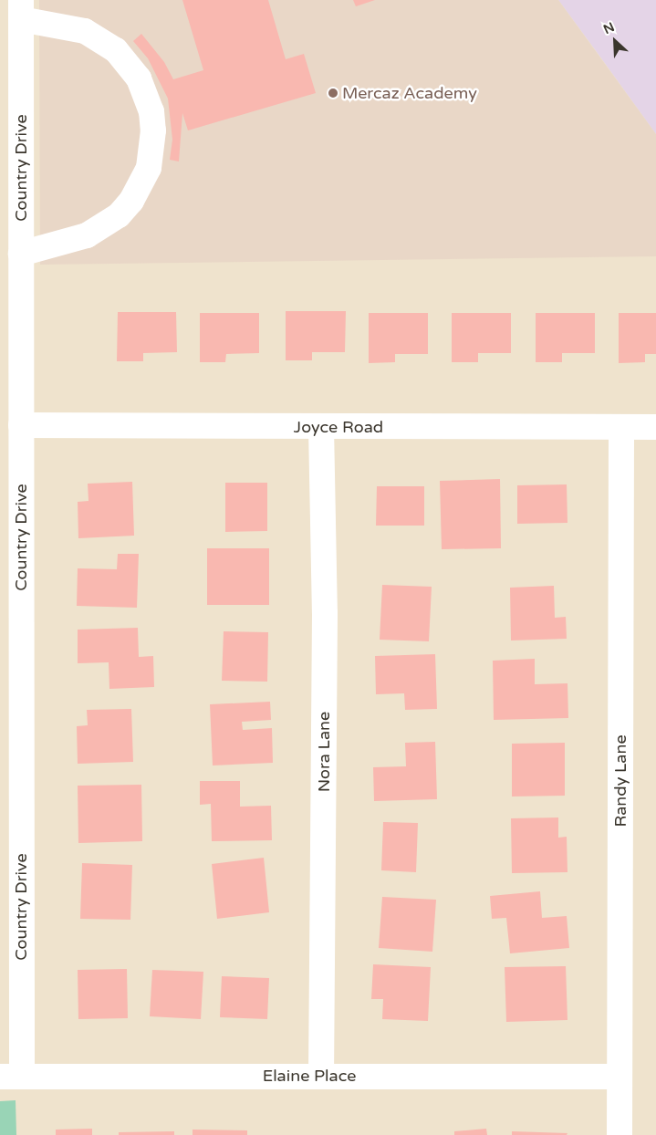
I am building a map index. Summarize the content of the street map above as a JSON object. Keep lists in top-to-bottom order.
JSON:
{
  "streets": {
    "street": [
      "Country Drive",
      "Joyce Road",
      "Nora Lane",
      "Randy Lane",
      "Elaine Place"
    ]
  },
  "crossings": [
    ["Country Drive", "Joyce Road"],
    ["Country Drive", "Elaine Place"],
    ["Joyce Road", "Nora Lane"],
    ["Joyce Road", "Randy Lane"],
    ["Nora Lane", "Elaine Place"],
    ["Randy Lane", "Elaine Place"]
  ],
  "places": ["Mercaz Academy"],
  "north": "top left"
}
